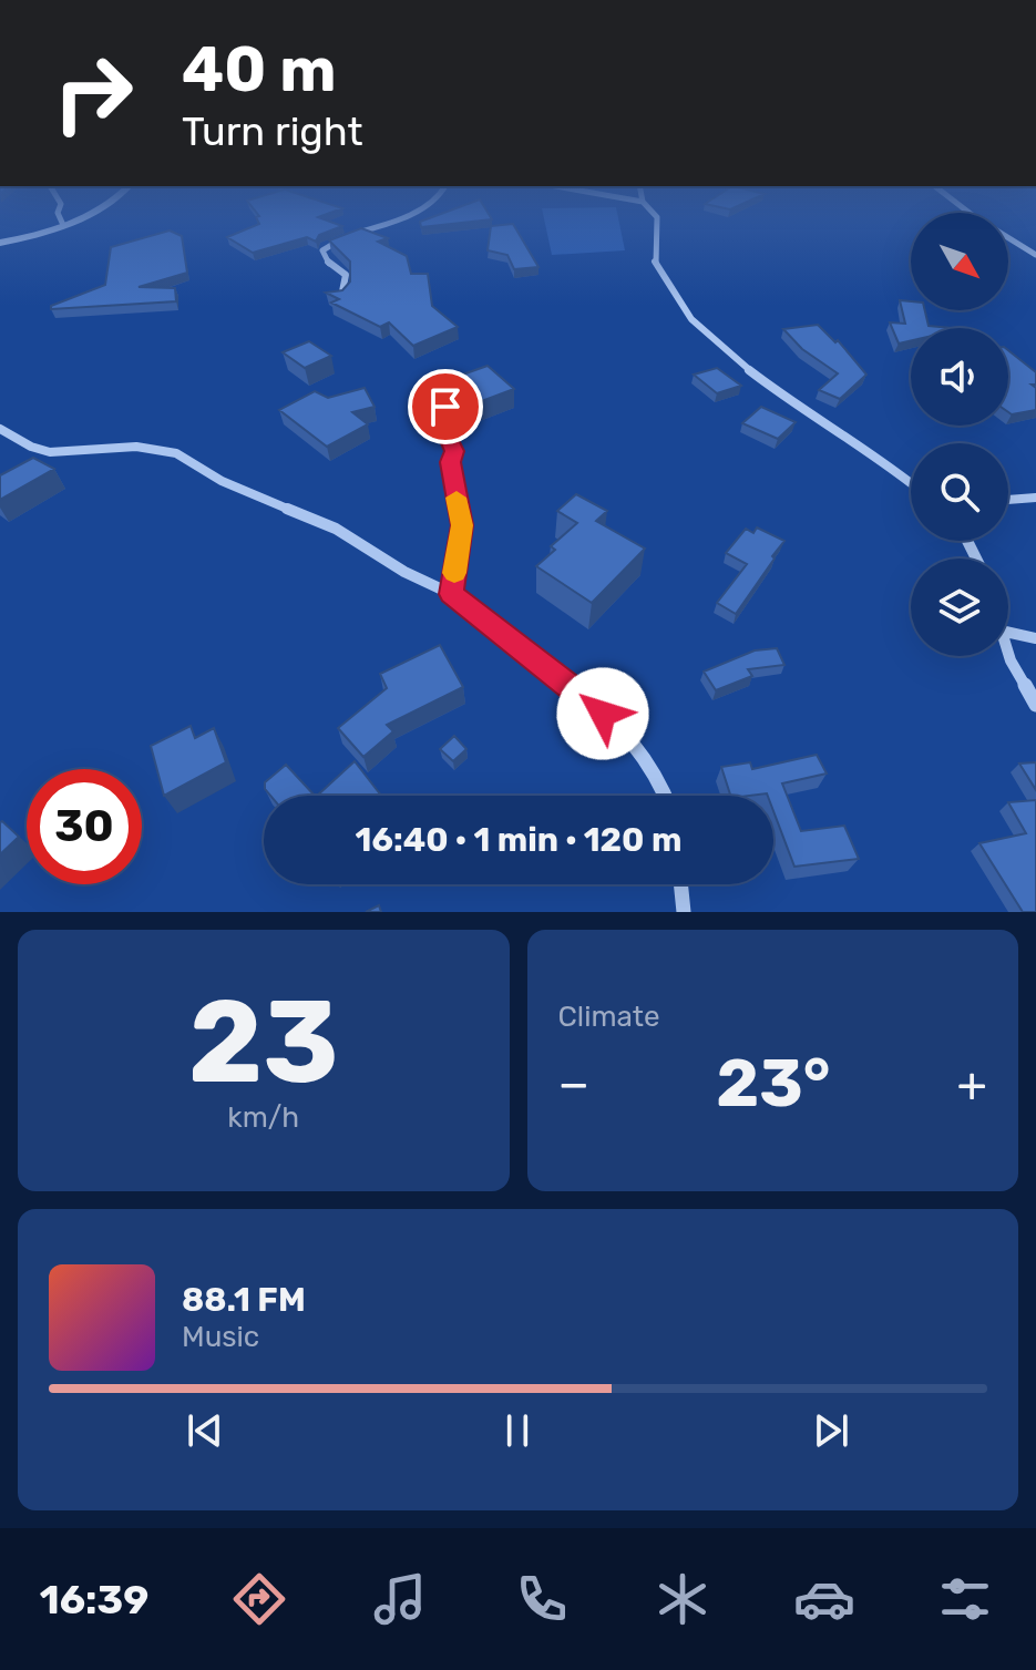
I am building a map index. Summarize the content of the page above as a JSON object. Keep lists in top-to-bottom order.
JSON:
{
  "north": "bottom right",
  "page": {
    "turn": ["40 m", "Turn right"],
    "limit": "30",
    "trip": "16:40 · 1 min · 120 m",
    "tile": [
      ["23", "km/h"],
      "Climate"
    ],
    "heat": ["−", "23°", "+"],
    "song": ["88.1 FM", "Music"],
    "tabs": "16:39"
  }
}
